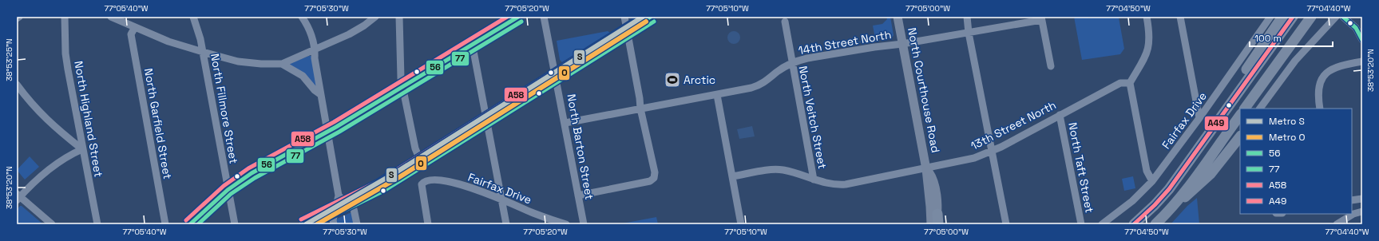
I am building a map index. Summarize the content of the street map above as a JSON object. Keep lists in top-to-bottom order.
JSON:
{
  "streets": {
    "main road": ["North Courthouse Road"],
    "street": [
      "14th Street North",
      "North Fillmore Street",
      "North Veitch Street",
      "North Highland Street",
      "Fairfax Drive",
      "North Garfield Street",
      "13th Street North",
      "North Barton Street",
      "North Taft Street"
    ]
  },
  "crossings": [
    ["14th Street North", "North Courthouse Road"],
    ["14th Street North", "North Veitch Street"],
    ["14th Street North", "North Barton Street"],
    ["North Courthouse Road", "13th Street North"],
    ["North Veitch Street", "13th Street North"],
    ["13th Street North", "North Taft Street"]
  ],
  "places": {
    "sports": ["Arctic"]
  },
  "lines": [
    "metro line S",
    "transit line 56",
    "transit line A58",
    "transit line A49",
    "metro line O",
    "transit line 77"
  ],
  "legend": [
    "Metro S",
    "Metro O",
    "56",
    "77",
    "A58",
    "A49"
  ],
  "scale_bar": "100 m",
  "coordinates": [
    "77°05'40\"W",
    "77°05'30\"W",
    "77°05'20\"W",
    "77°05'10\"W",
    "77°05'00\"W",
    "77°04'50\"W",
    "77°04'40\"W",
    "38°53'25\"N",
    "38°53'20\"N"
  ]
}
